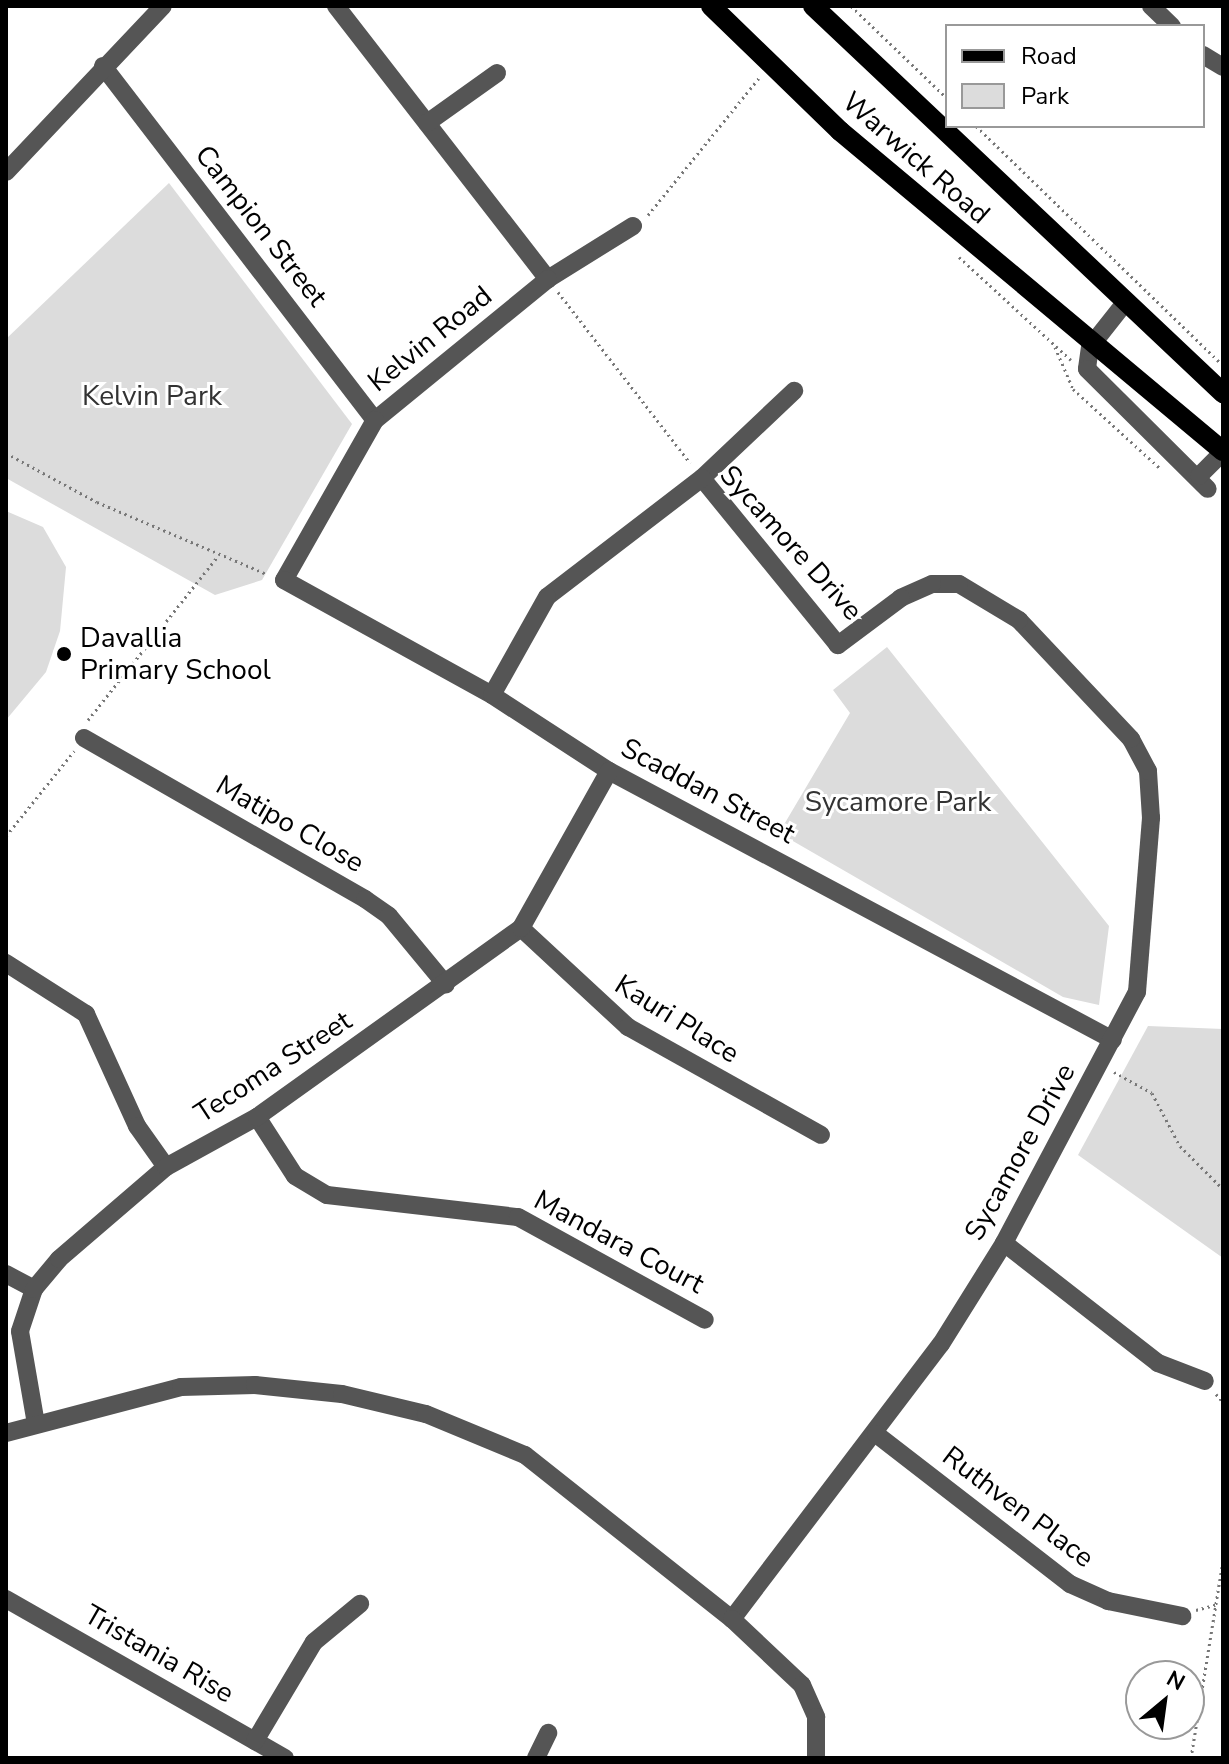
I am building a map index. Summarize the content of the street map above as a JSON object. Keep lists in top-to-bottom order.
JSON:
{
  "streets": {
    "main road": ["Warwick Road"],
    "street": [
      "Campion Street",
      "Kelvin Road",
      "Sycamore Drive",
      "Scaddan Street",
      "Matipo Close",
      "Kauri Place",
      "Tecoma Street",
      "Mandara Court",
      "Ruthven Place",
      "Tristania Rise"
    ]
  },
  "crossings": [
    ["Campion Street", "Kelvin Road"],
    ["Kelvin Road", "Scaddan Street"],
    ["Sycamore Drive", "Scaddan Street"],
    ["Sycamore Drive", "Ruthven Place"],
    ["Scaddan Street", "Tecoma Street"],
    ["Matipo Close", "Tecoma Street"],
    ["Kauri Place", "Tecoma Street"],
    ["Tecoma Street", "Mandara Court"]
  ],
  "parks": ["Kelvin Park", "Sycamore Park"],
  "places": ["Davallia Primary School"],
  "legend": ["Road", "Park"],
  "north": "top right"
}
